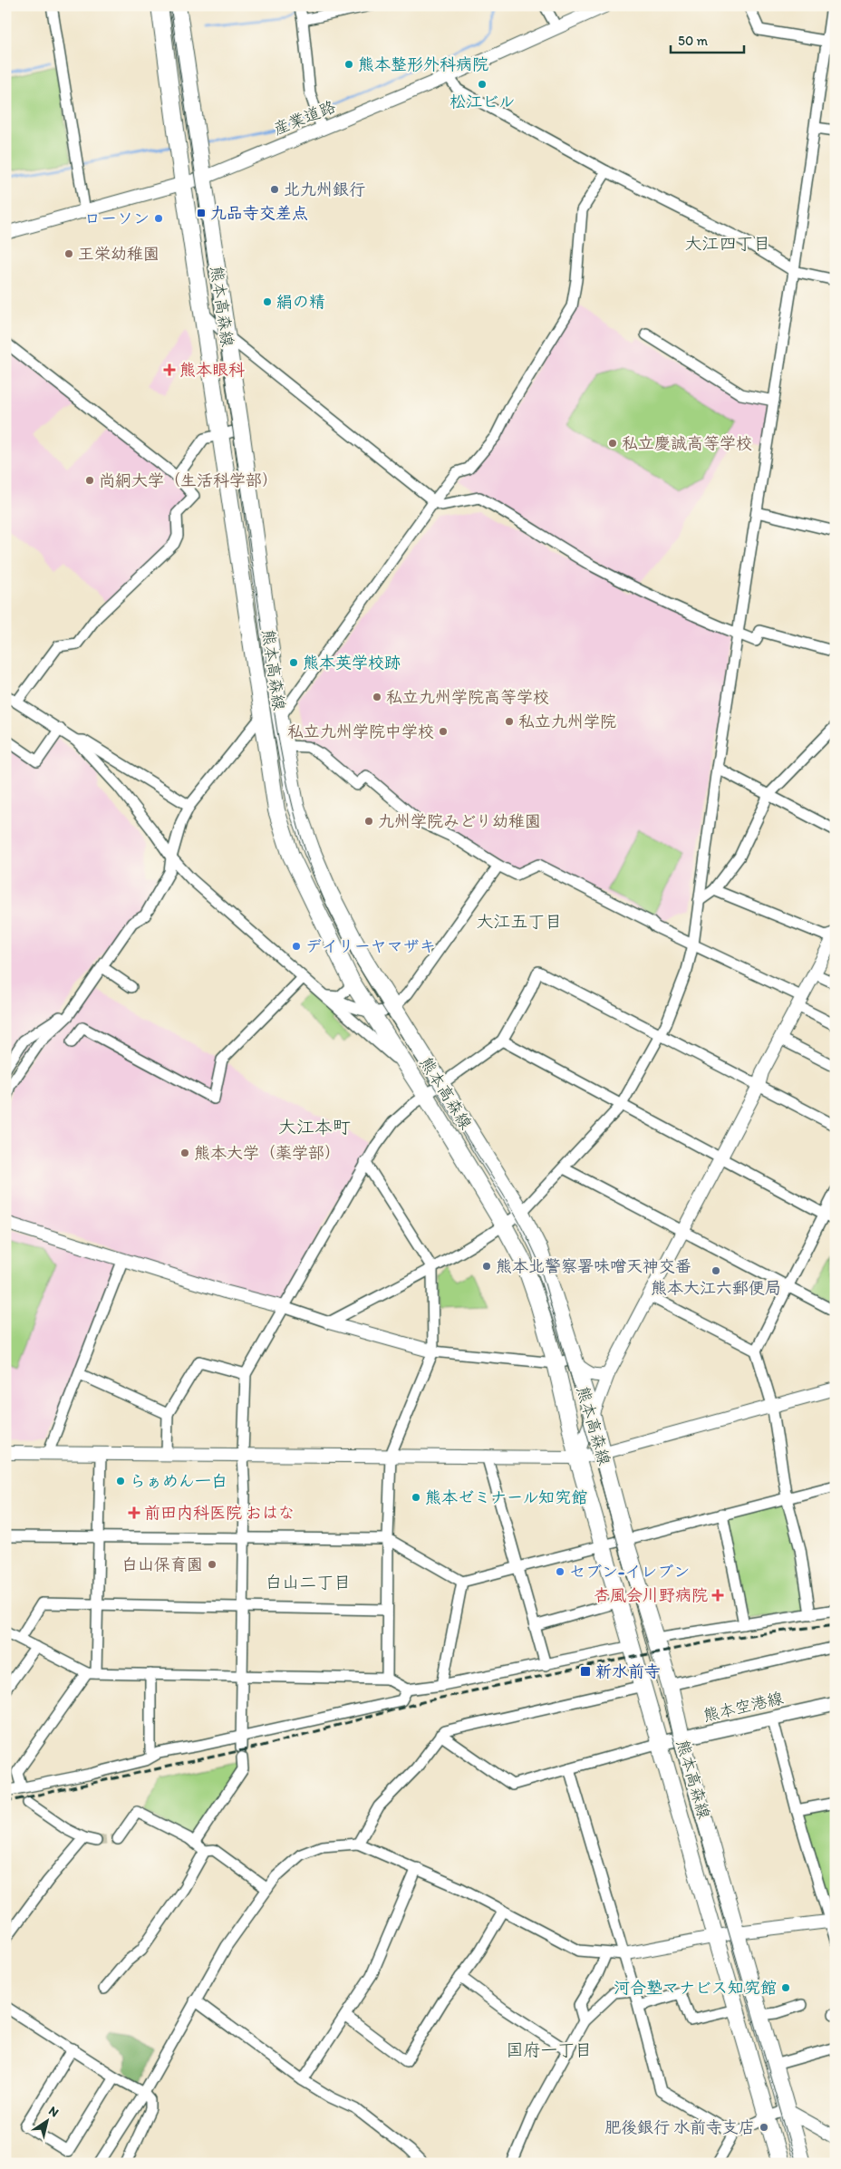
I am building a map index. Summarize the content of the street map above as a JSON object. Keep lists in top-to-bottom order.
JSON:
{
  "streets": {
    "main road": ["熊本高森線", "熊本空港線"],
    "street": ["産業道路"]
  },
  "crossings": [
    ["産業道路", "熊本高森線"],
    ["熊本高森線", "熊本空港線"]
  ],
  "districts": [
    "大江四丁目",
    "大江五丁目",
    "大江本町",
    "白山二丁目",
    "国府一丁目"
  ],
  "places": {
    "other": [
      "熊本整形外科病院",
      "松江ビル",
      "北九州銀行",
      "ローソン",
      "王栄幼稚園",
      "絹の精",
      "私立慶誠高等学校",
      "尚絅大学（生活科学部）",
      "熊本英学校跡",
      "私立九州学院高等学校",
      "私立九州学院",
      "私立九州学院中学校",
      "九州学院みどり幼稚園",
      "デイリーヤマザキ",
      "熊本大学（薬学部）",
      "熊本北警察署味噌天神交番",
      "熊本大江六郵便局",
      "らぁめん一白",
      "熊本ゼミナール知究館",
      "白山保育園",
      "セブン-イレブン",
      "河合塾マナビス知究館",
      "肥後銀行 水前寺支店"
    ],
    "transit": ["九品寺交差点", "新水前寺"],
    "health": ["熊本眼科", "前田内科医院 おはな", "杏風会川野病院"]
  },
  "scale_bar": "50 m",
  "north": "top right"
}
